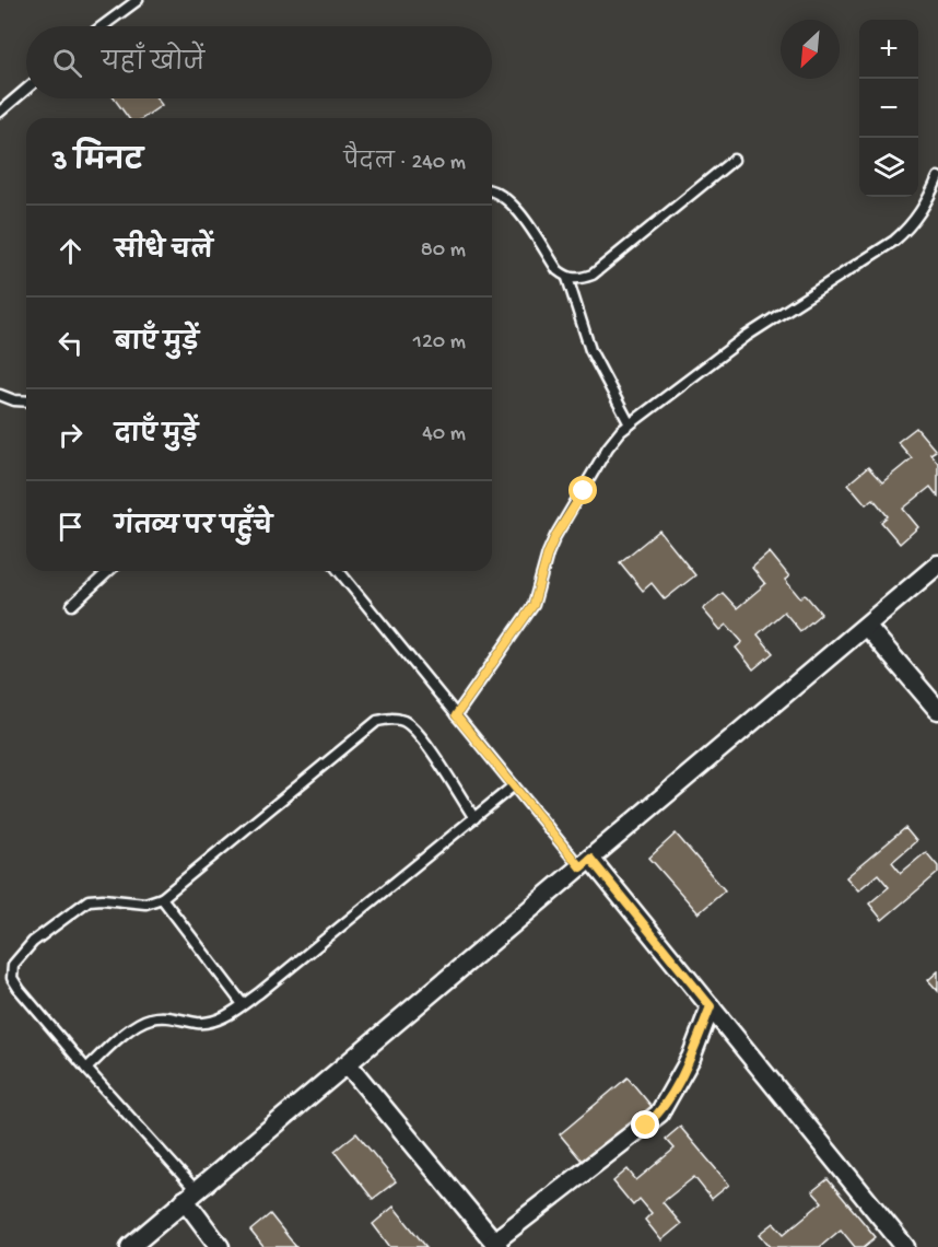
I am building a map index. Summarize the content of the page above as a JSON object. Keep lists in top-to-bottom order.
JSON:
{
  "north": "bottom left",
  "page": {
    "map_buttons": ["+", "−"],
    "search": "यहाँ खोजें",
    "heading": ["3 मिनट", "पैदल · 240 m"],
    "list": [
      ["सीधे चलें", "80 m"],
      ["बाएँ मुड़ें", "120 m"],
      ["दाएँ मुड़ें", "40 m"],
      "गंतव्य पर पहुँचे"
    ]
  }
}
